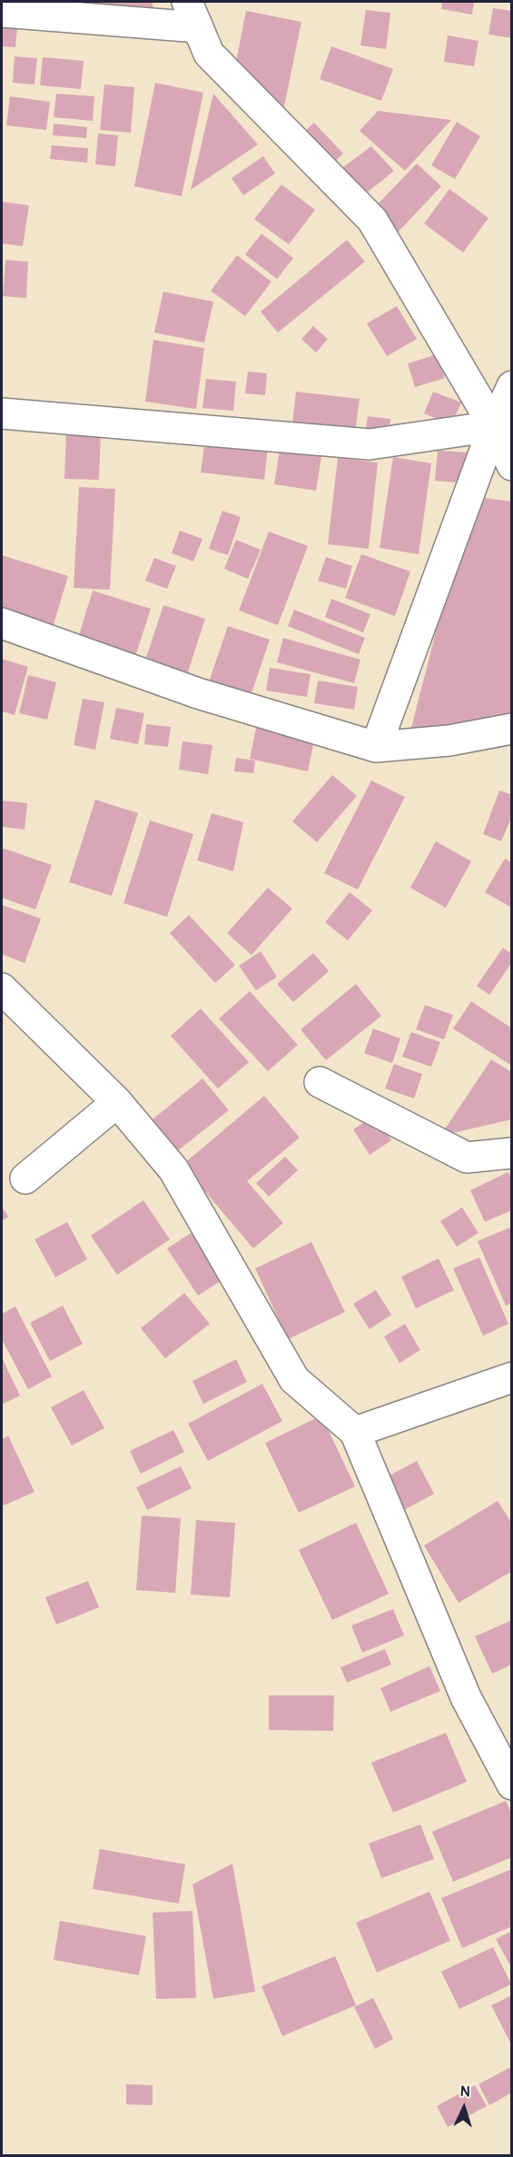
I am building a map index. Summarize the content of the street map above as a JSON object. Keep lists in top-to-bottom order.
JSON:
{
  "north": "top"
}
